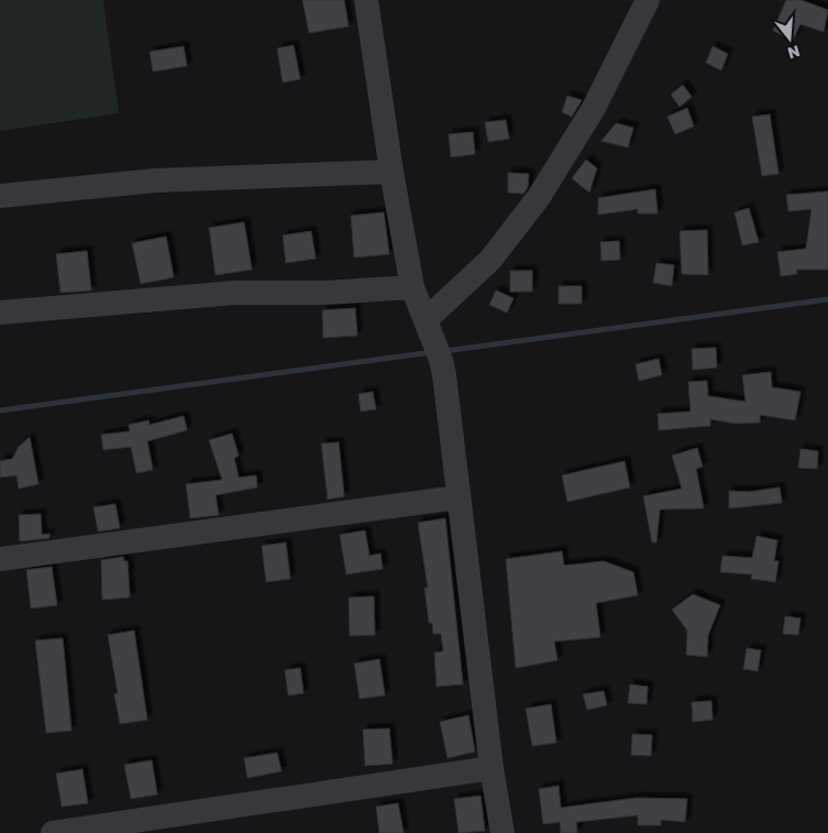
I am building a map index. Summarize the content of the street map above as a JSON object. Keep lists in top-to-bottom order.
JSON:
{
  "north": "bottom"
}
